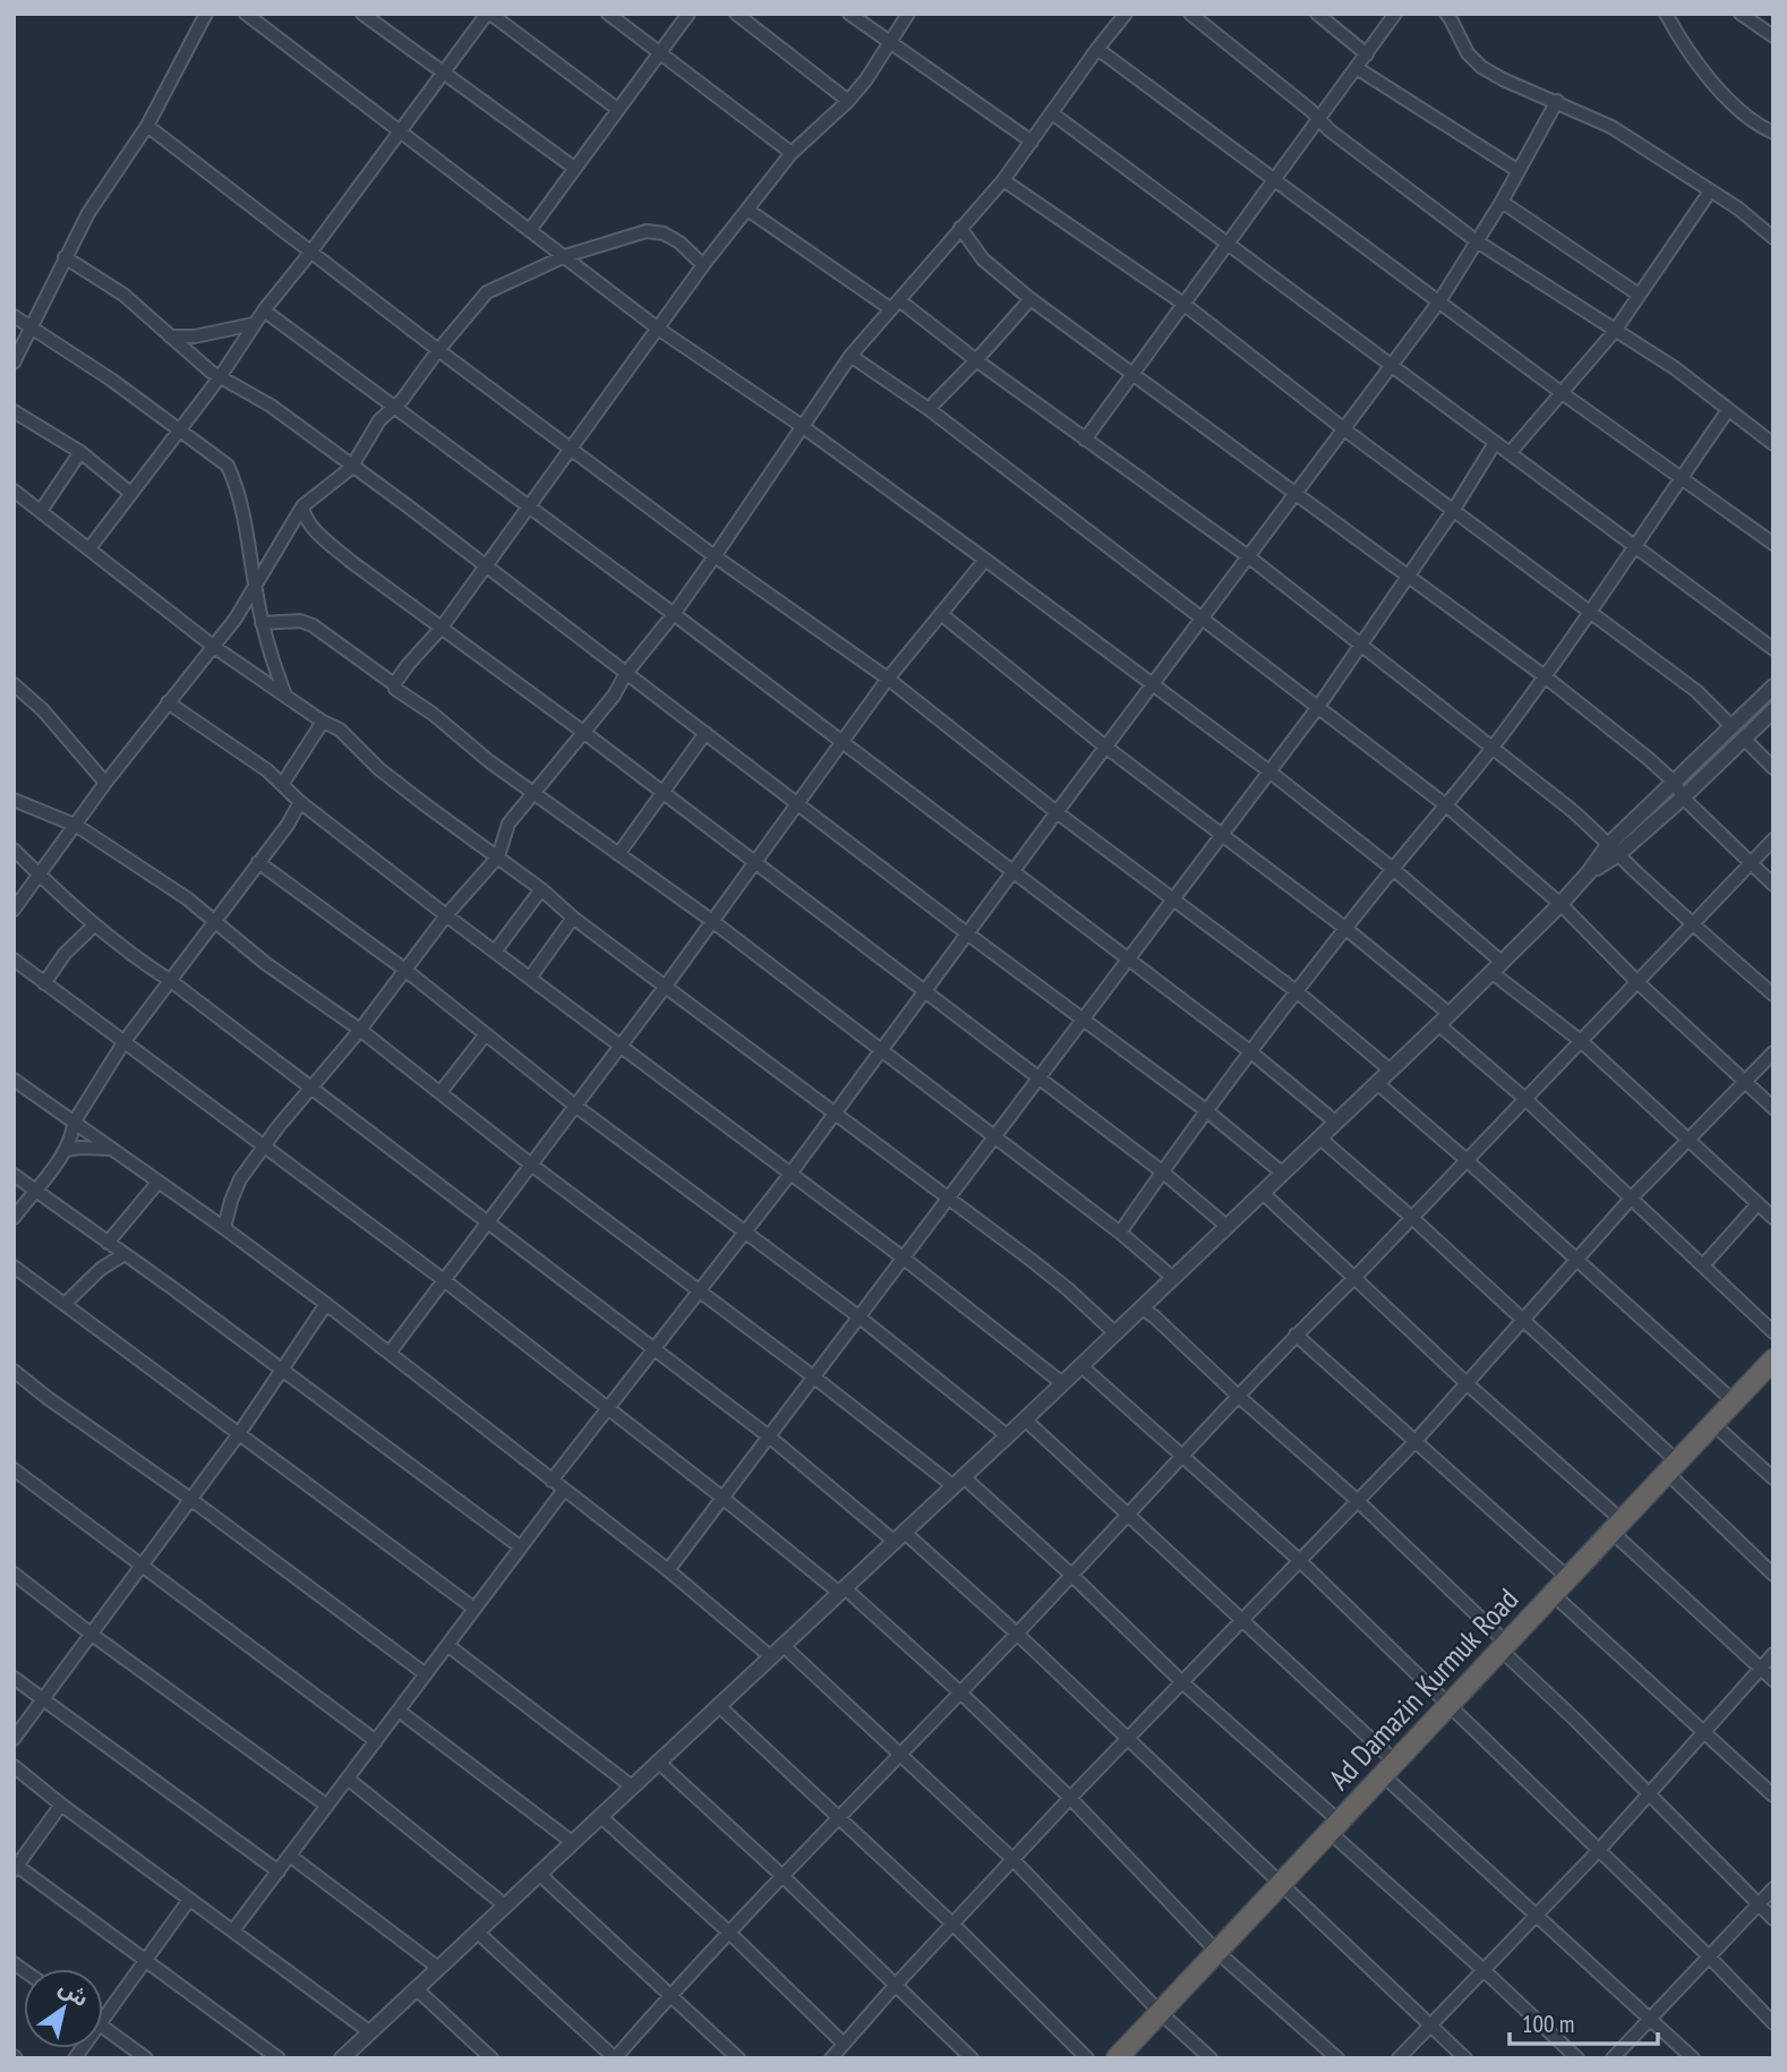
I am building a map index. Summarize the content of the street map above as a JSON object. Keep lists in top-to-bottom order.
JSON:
{
  "streets": {
    "highway": ["Ad Damazin Kurmuk Road"]
  },
  "scale_bar": "100 m",
  "north": "top right"
}
